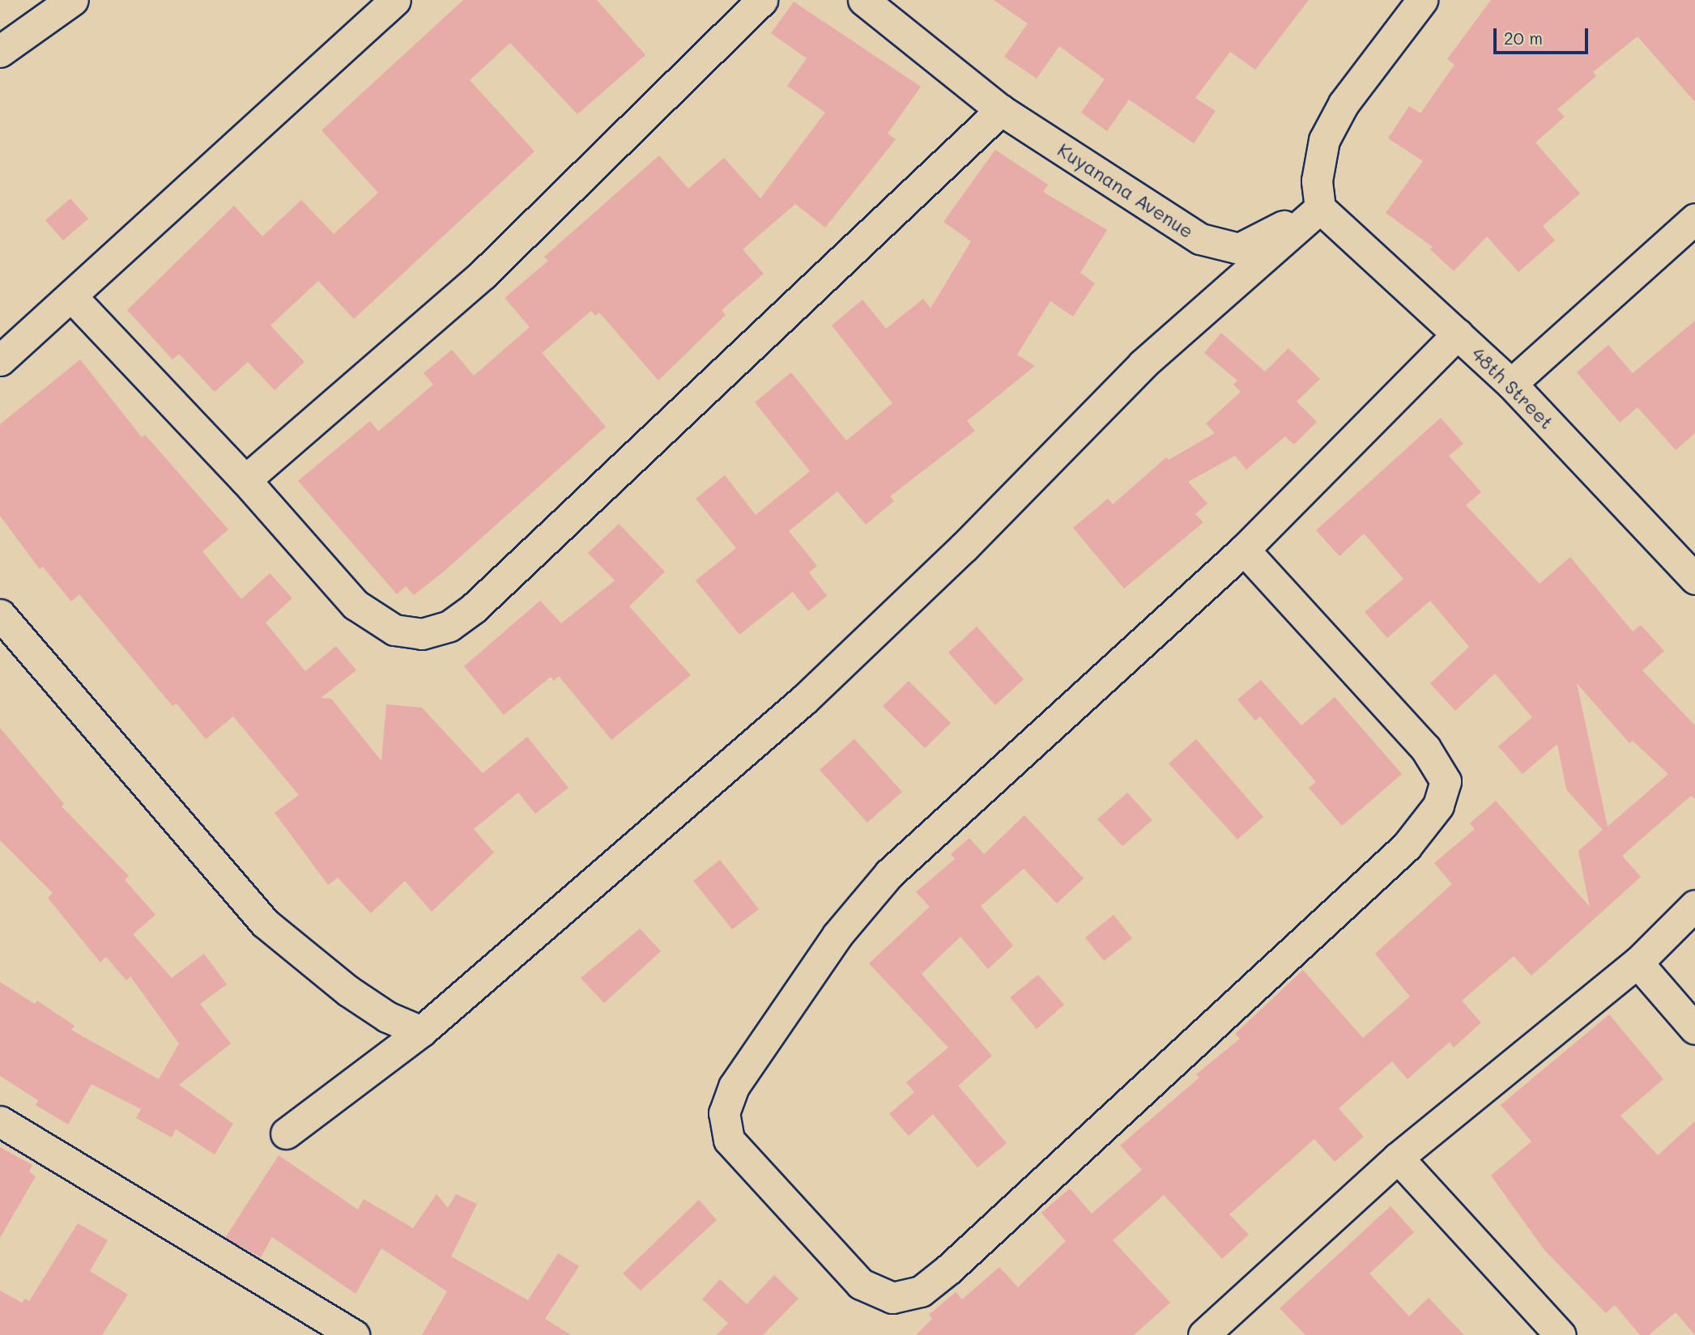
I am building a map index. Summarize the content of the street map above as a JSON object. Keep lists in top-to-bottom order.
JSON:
{
  "streets": {
    "street": ["Kuyanana Avenue", "48th Street"]
  },
  "crossings": [
    ["Kuyanana Avenue", "48th Street"]
  ],
  "scale_bar": "20 m"
}
